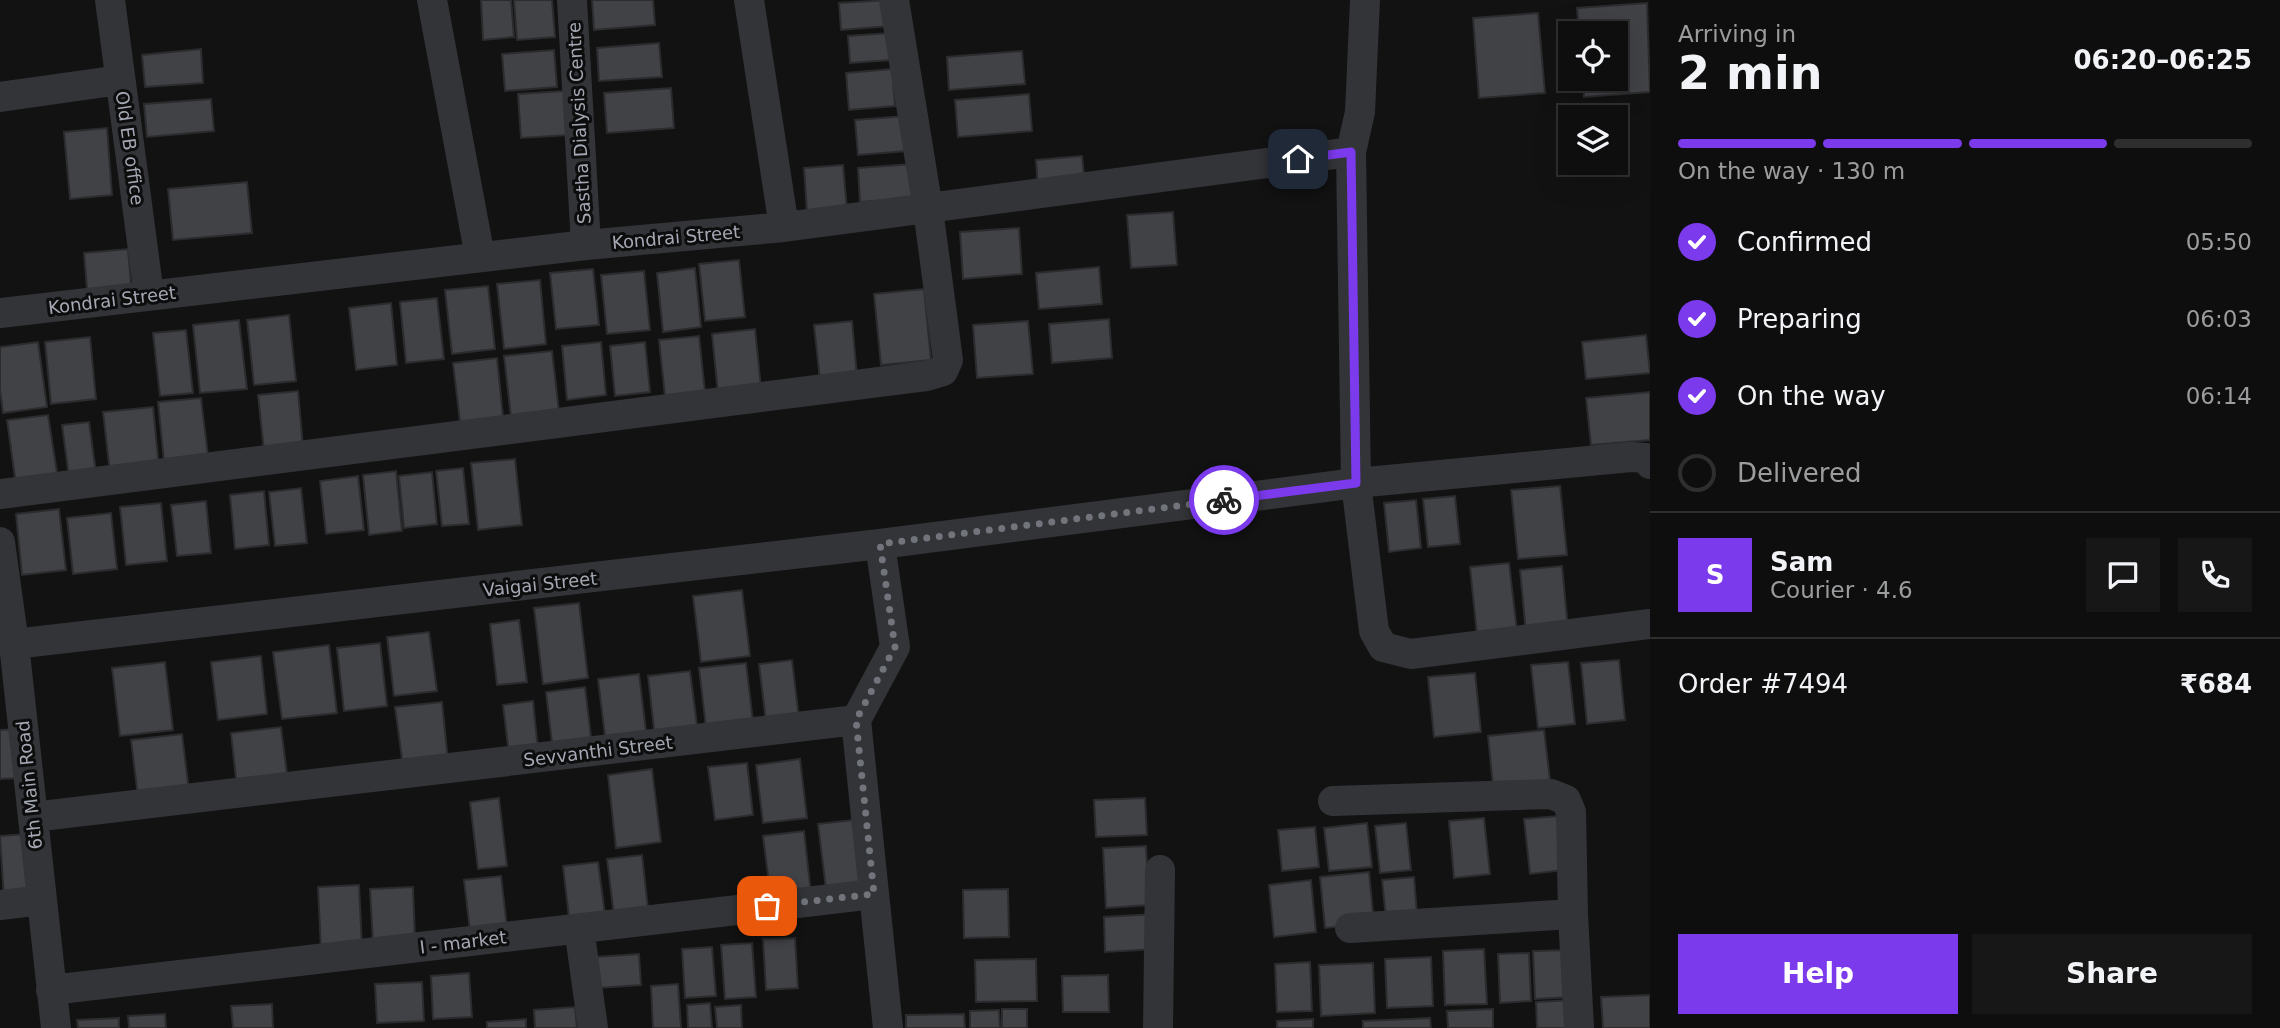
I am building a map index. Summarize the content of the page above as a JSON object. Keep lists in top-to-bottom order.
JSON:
{
  "streets": {
    "street": [
      "Sastha Dialysis Centre",
      "Old EB office",
      "Kondrai Street",
      "Vaigai Street",
      "Sevvanthi Street",
      "6th Main Road",
      "I - market"
    ]
  },
  "crossings": [
    ["Sastha Dialysis Centre", "Kondrai Street"],
    ["Old EB office", "Kondrai Street"],
    ["Vaigai Street", "6th Main Road"],
    ["Sevvanthi Street", "6th Main Road"],
    ["6th Main Road", "I - market"]
  ],
  "page": {
    "heading": ["2 min", "Arriving in", "06:20–06:25"],
    "panel": [
      "Sam",
      "Courier · 4.6",
      "Order #7494",
      "₹684"
    ],
    "bar": "On the way · 130 m",
    "list": [
      ["Confirmed", "05:50"],
      ["Preparing", "06:03"],
      ["On the way", "06:14"],
      "Delivered"
    ],
    "round": "S",
    "buttons": ["Help", "Share"]
  }
}
